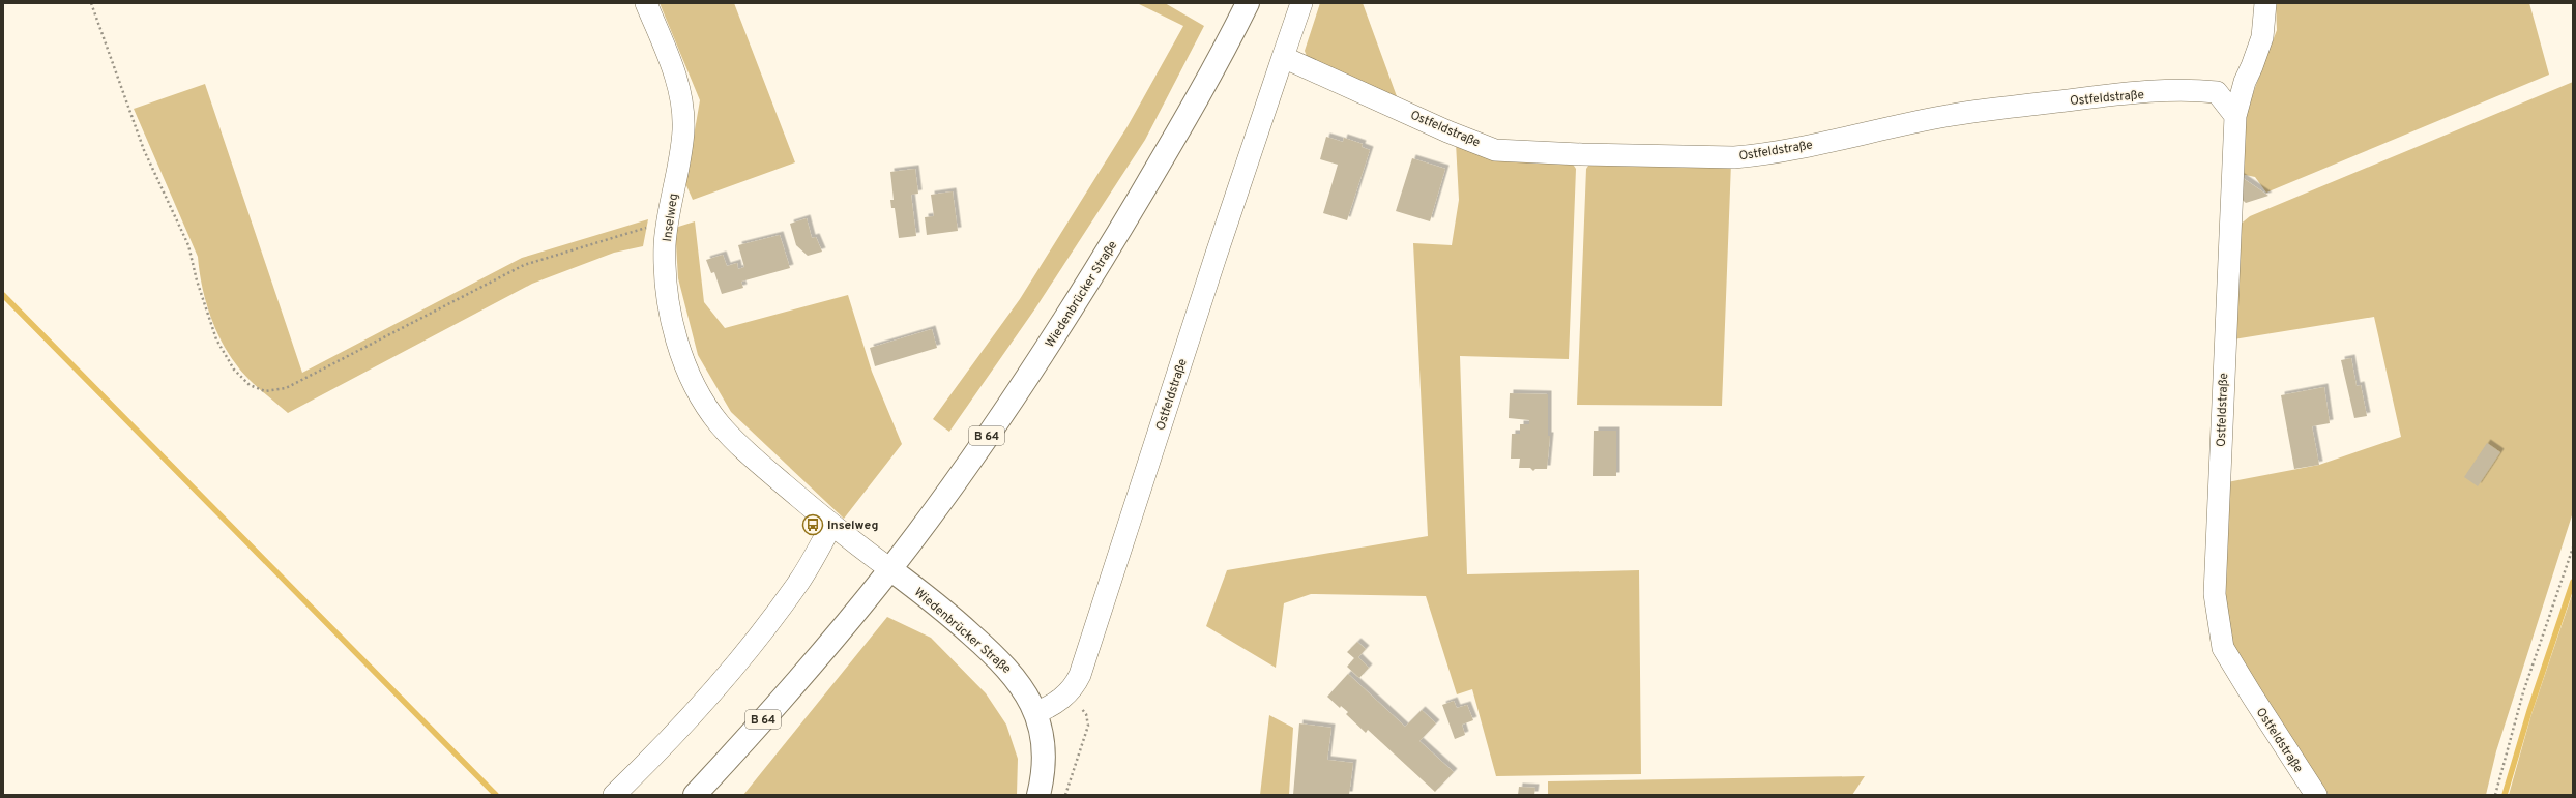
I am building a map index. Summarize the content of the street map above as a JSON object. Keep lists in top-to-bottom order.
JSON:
{
  "streets": {
    "main road": ["Wiedenbrücker Straße", "B 64"],
    "street": ["Ostfeldstraße", "Inselweg"]
  },
  "crossings": [
    ["Ostfeldstraße", "Wiedenbrücker Straße"],
    ["Inselweg", "Wiedenbrücker Straße"]
  ],
  "places": {
    "bus stop": ["Inselweg"]
  }
}
